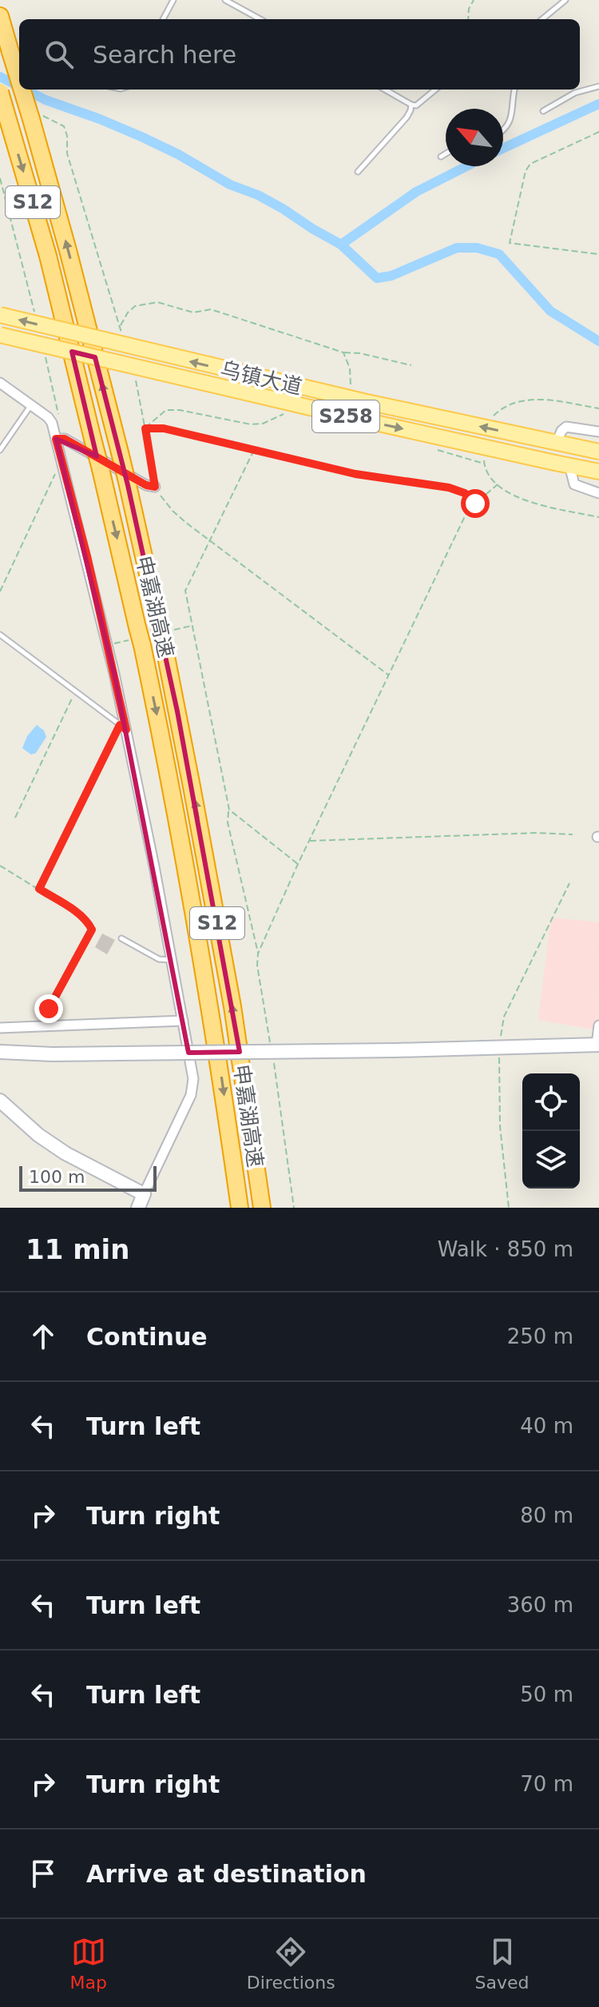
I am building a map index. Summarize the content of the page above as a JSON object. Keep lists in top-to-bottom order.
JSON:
{
  "streets": {
    "highway": ["S12", "申嘉湖高速"],
    "main road": ["乌镇大道", "S258"]
  },
  "scale_bar": "100 m",
  "north": "top left",
  "page": {
    "search": "Search here",
    "scale": "100 m",
    "heading": ["11 min", "Walk · 850 m"],
    "list": [
      ["Continue", "250 m"],
      ["Turn left", "40 m"],
      ["Turn right", "80 m"],
      ["Turn left", "360 m"],
      ["Turn left", "50 m"],
      ["Turn right", "70 m"],
      "Arrive at destination"
    ],
    "nav": ["Map", "Directions", "Saved"]
  }
}
